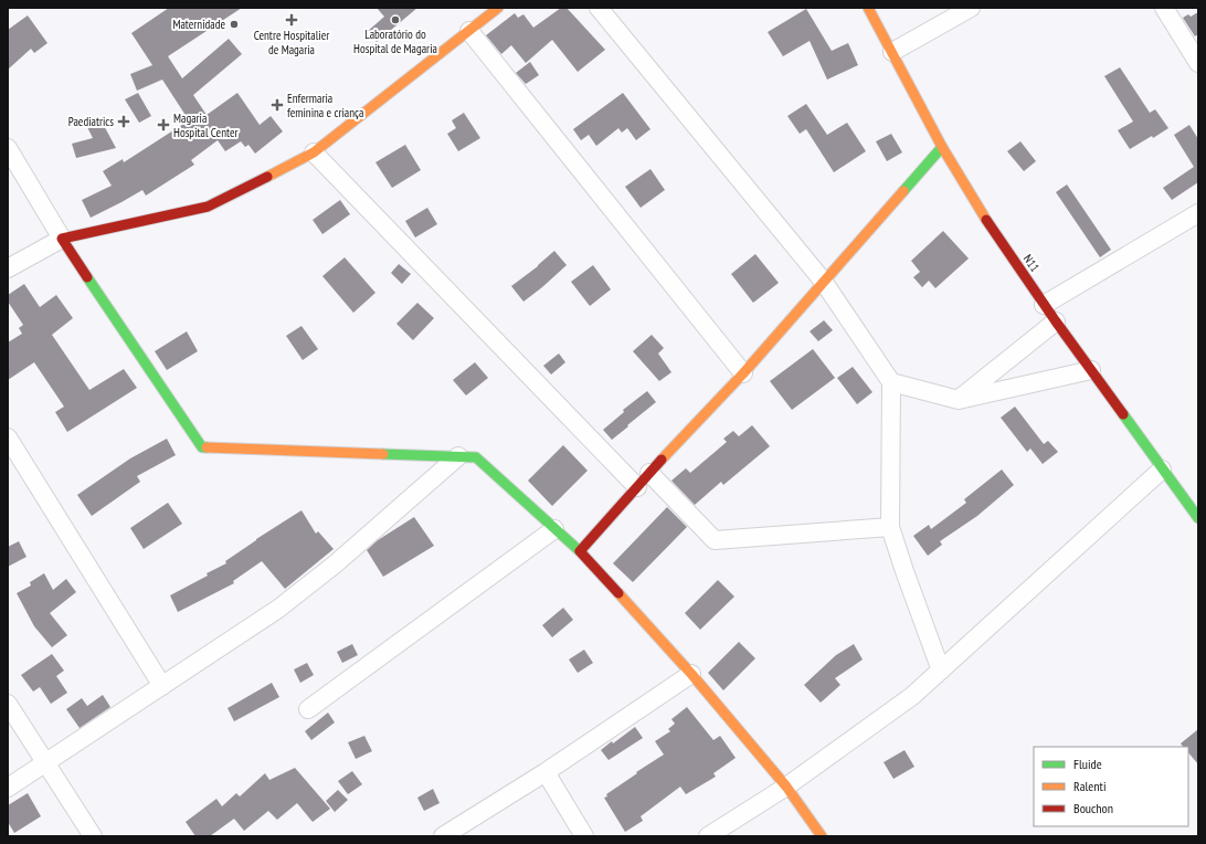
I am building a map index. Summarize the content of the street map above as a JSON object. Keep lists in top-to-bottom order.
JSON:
{
  "streets": {
    "street": ["N11"]
  },
  "places": {
    "health": [
      "Centre Hospitalier de Magaria",
      "Enfermaria feminina e criança",
      "Paediatrics",
      "Magaria Hospital Center"
    ],
    "other": ["Laboratório do Hospital de Magaria", "Maternidade"]
  },
  "legend": ["Fluide", "Ralenti", "Bouchon"]
}
